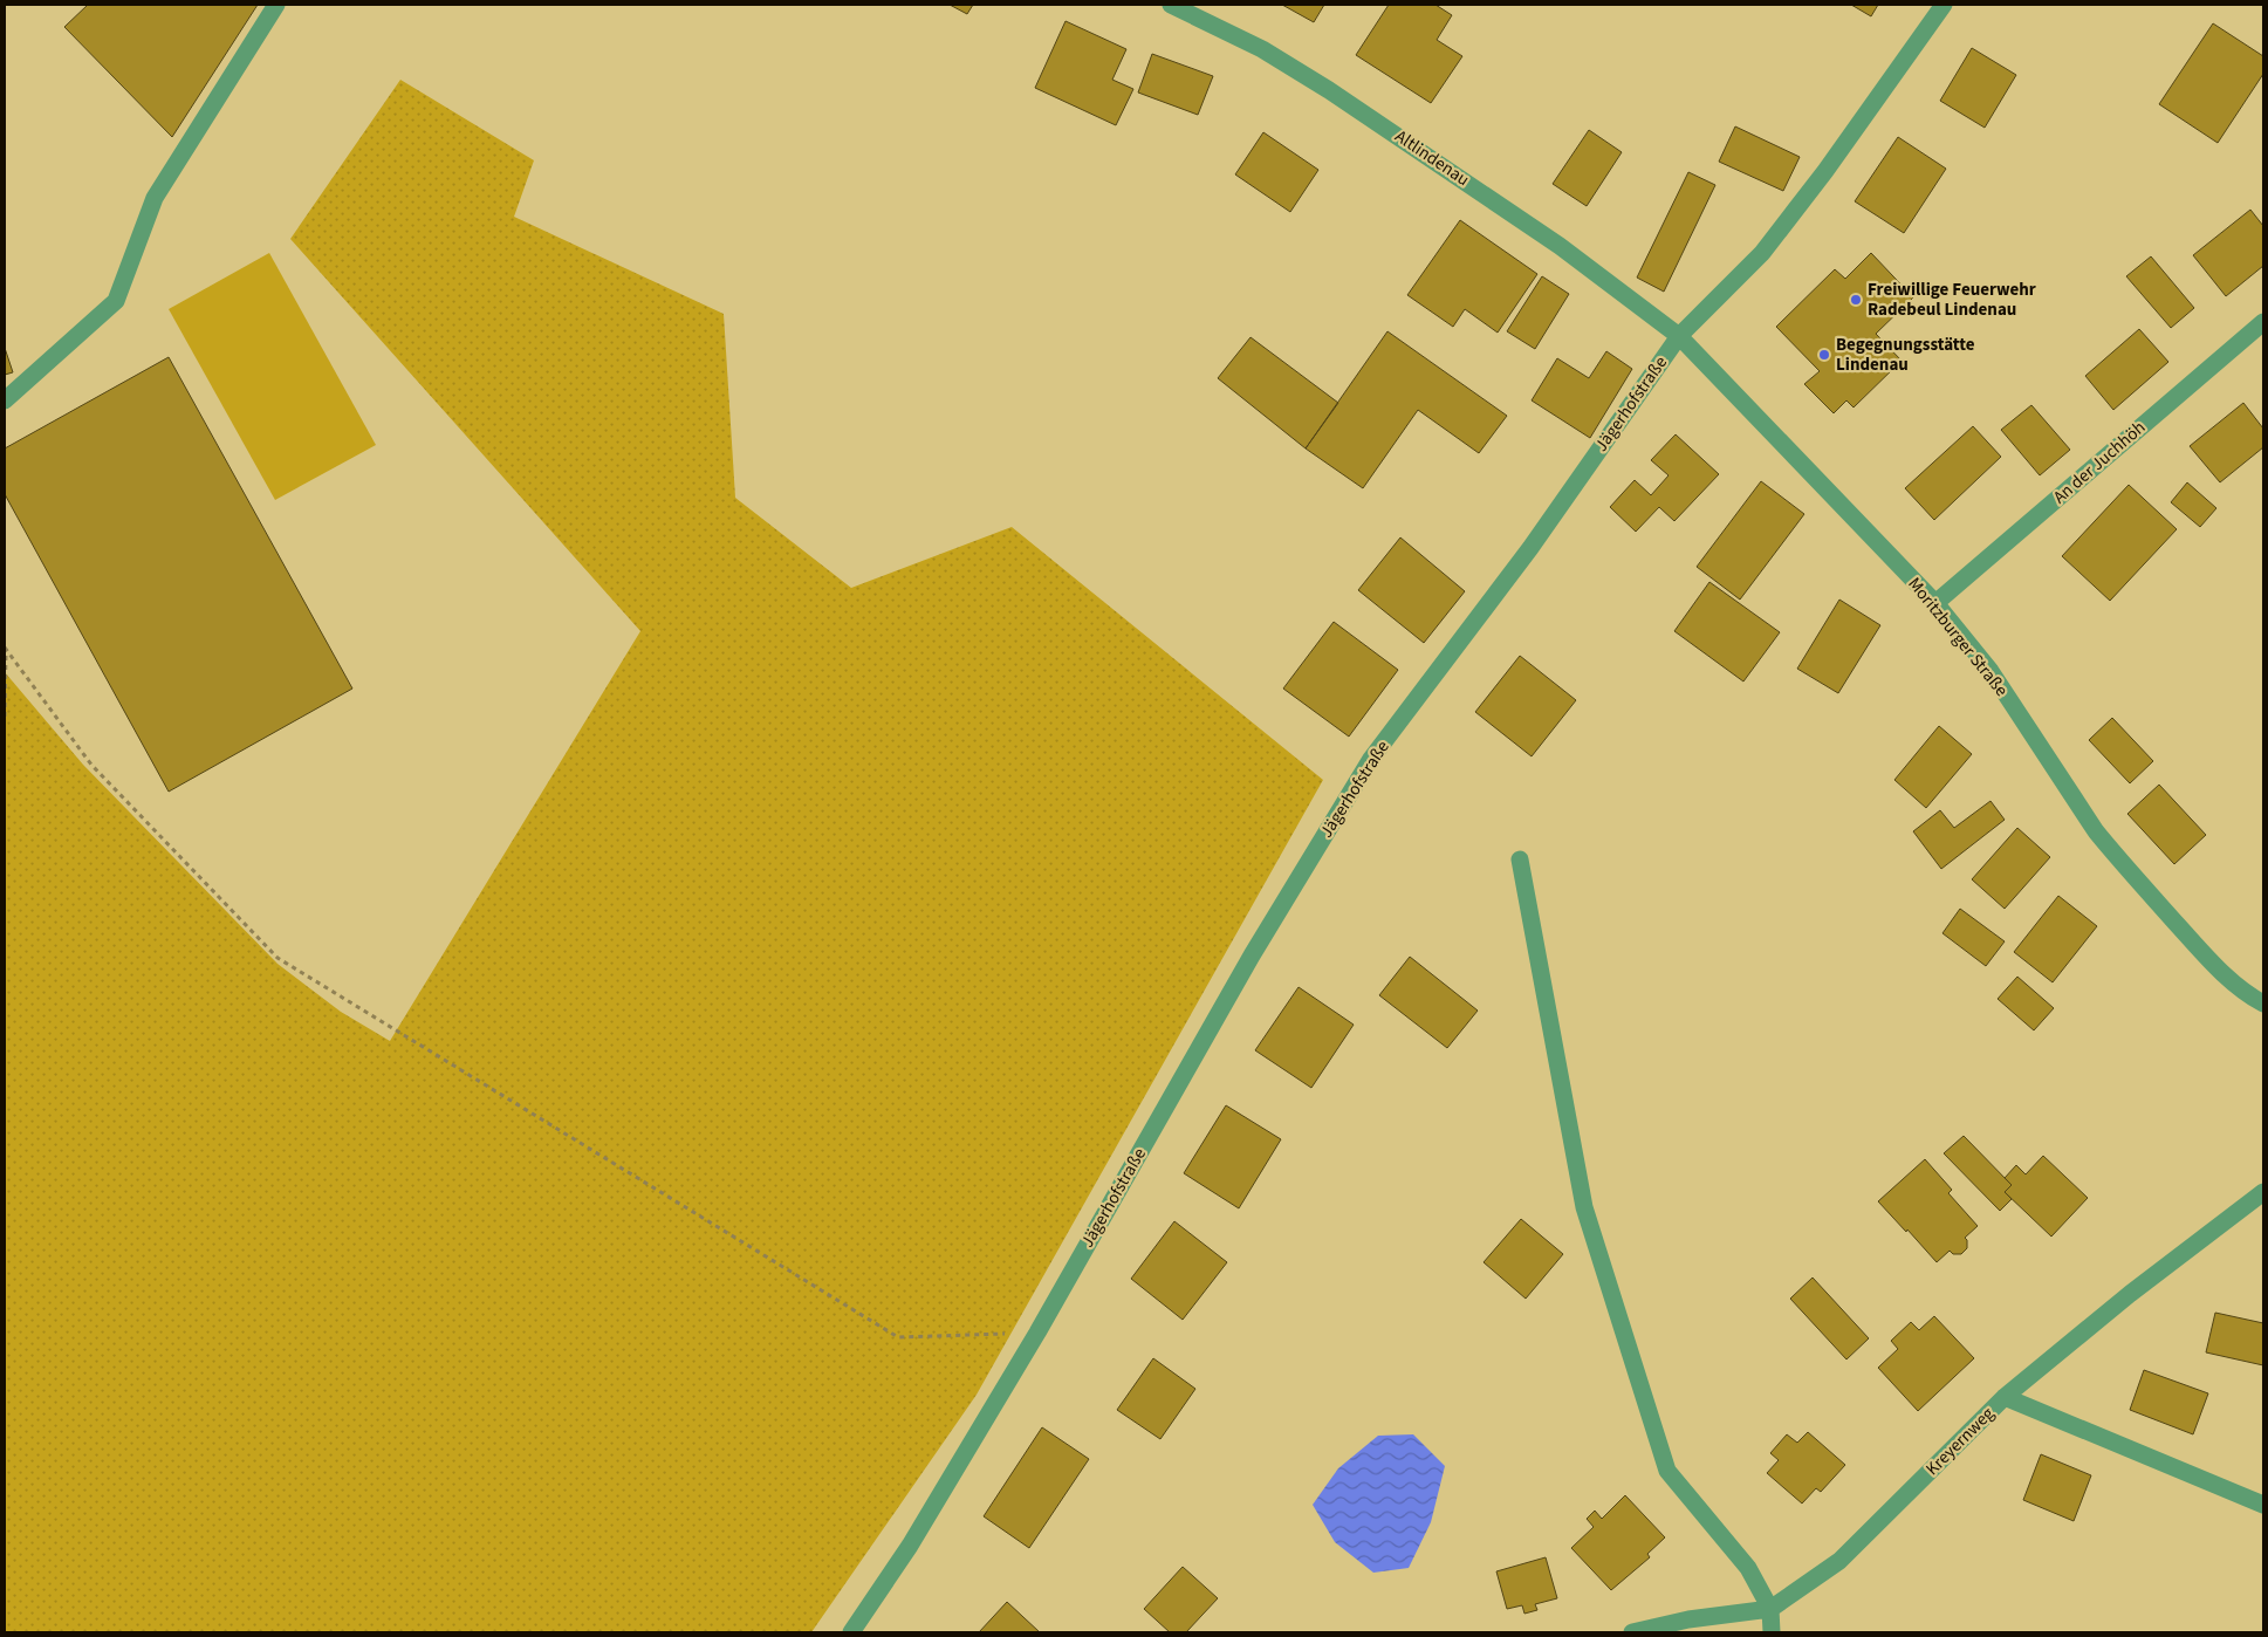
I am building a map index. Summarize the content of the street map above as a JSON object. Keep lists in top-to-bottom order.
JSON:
{
  "streets": {
    "street": [
      "Altlindenau",
      "Jägerhofstraße",
      "An der Juchhöh",
      "Moritzburger Straße",
      "Kreyernweg"
    ]
  },
  "crossings": [
    ["Altlindenau", "Jägerhofstraße"],
    ["Altlindenau", "Moritzburger Straße"],
    ["Jägerhofstraße", "Moritzburger Straße"],
    ["An der Juchhöh", "Moritzburger Straße"]
  ],
  "places": ["Freiwillige Feuerwehr Radebeul Lindenau", "Begegnungsstätte Lindenau"]
}
